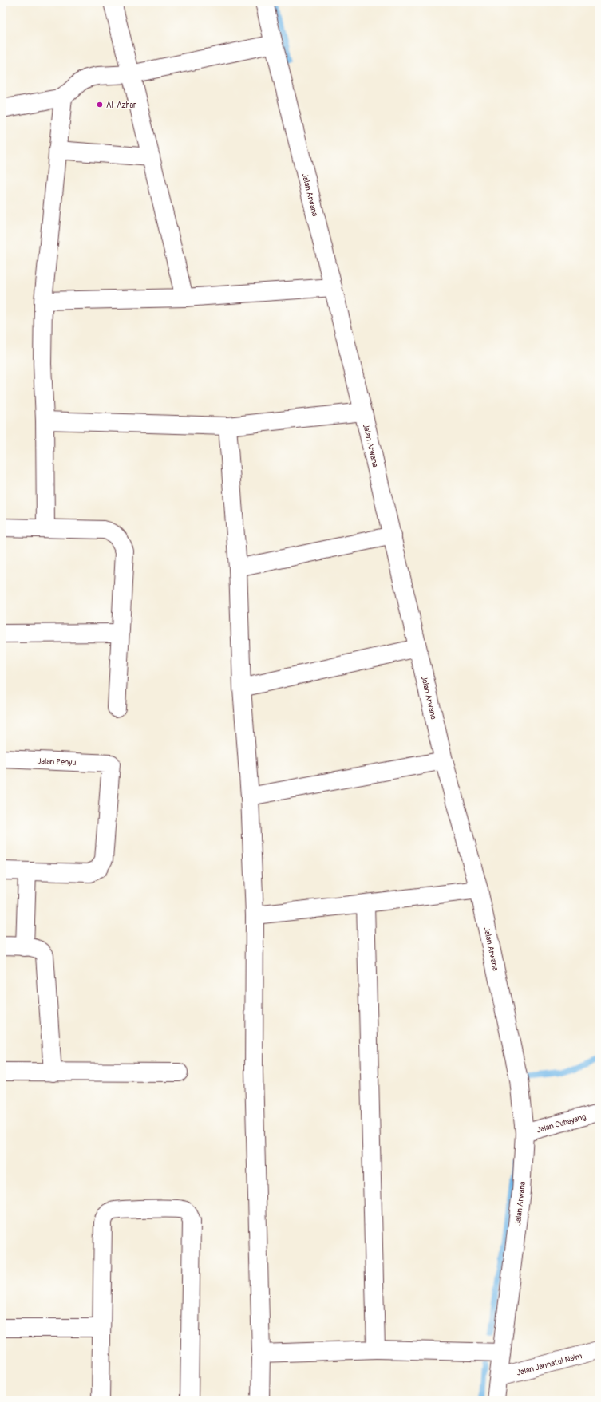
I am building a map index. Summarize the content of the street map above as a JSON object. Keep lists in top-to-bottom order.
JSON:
{
  "streets": {
    "street": [
      "Jalan Arwana",
      "Jalan Penyu",
      "Jalan Subayang",
      "Jalan Jannatul Naim"
    ]
  },
  "crossings": [
    ["Jalan Arwana", "Jalan Subayang"],
    ["Jalan Arwana", "Jalan Jannatul Naim"]
  ],
  "places": ["Al-Azhar"]
}
